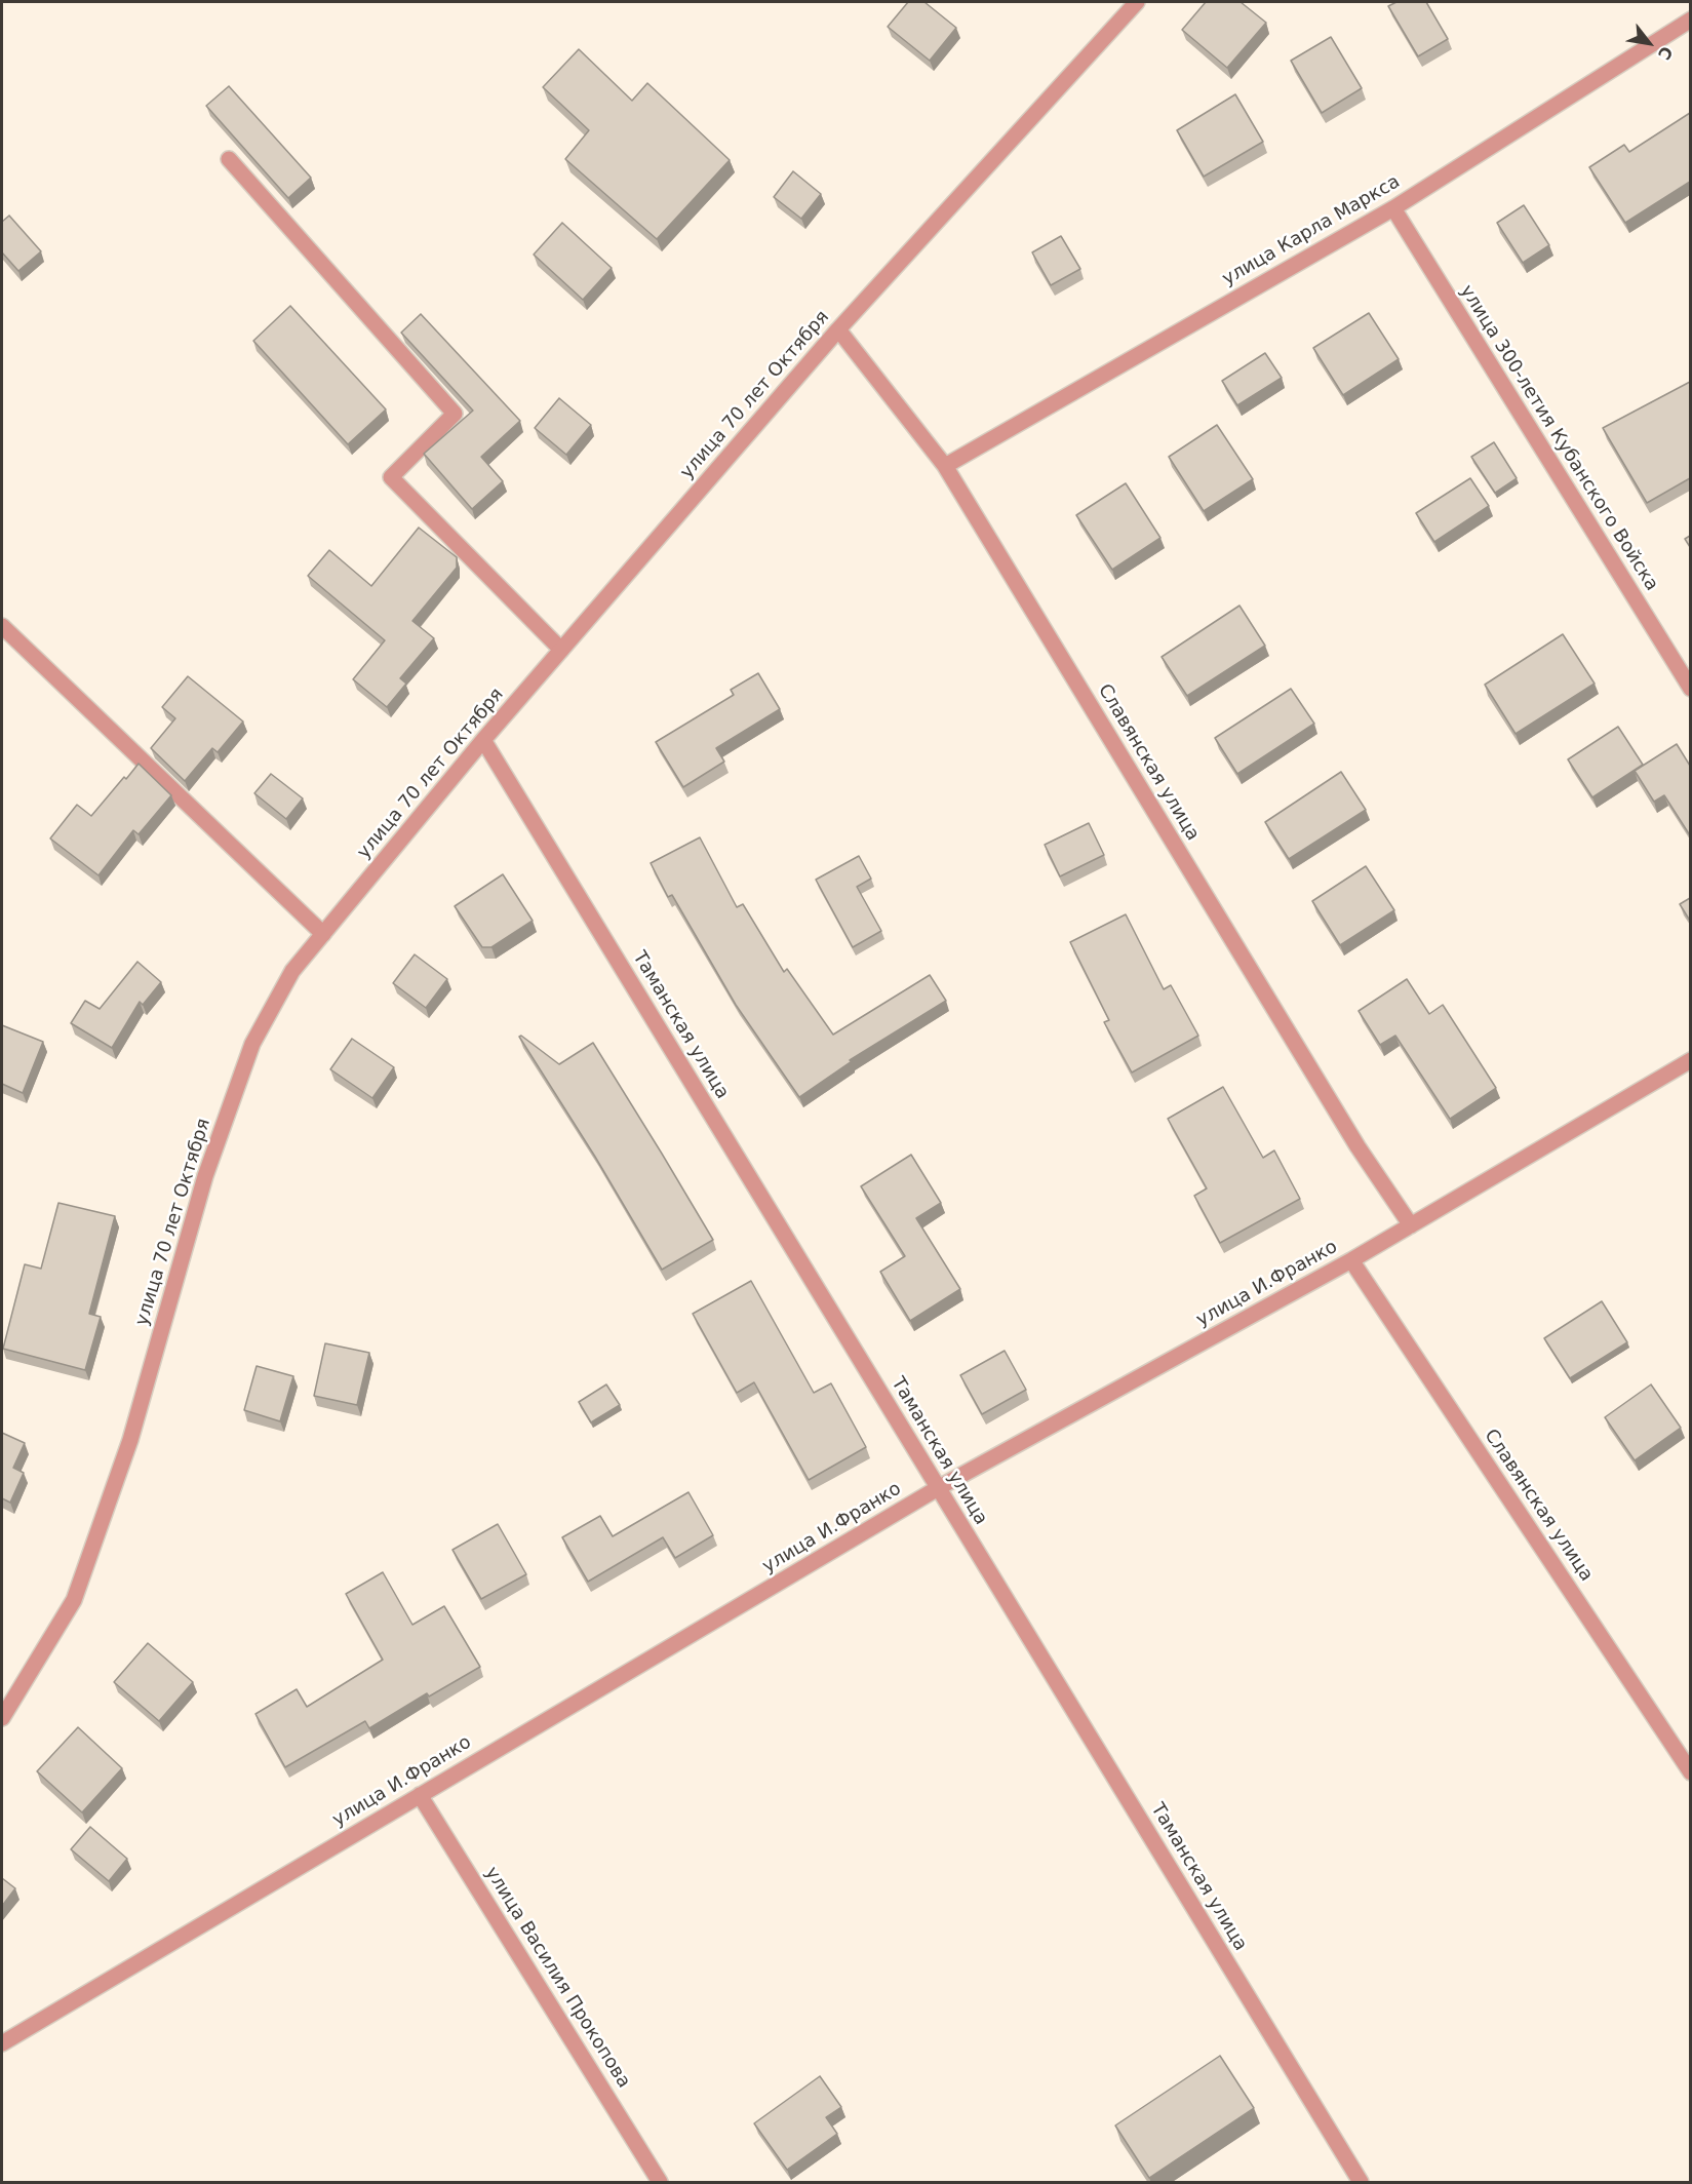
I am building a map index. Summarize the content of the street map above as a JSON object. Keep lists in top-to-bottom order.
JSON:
{
  "streets": {
    "street": [
      "улица Карла Маркса",
      "улица 70 лет Октября",
      "улица 300-летия Кубанского Войска",
      "Славянская улица",
      "Таманская улица",
      "улица И.Франко",
      "улица Василия Прокопова"
    ]
  },
  "crossings": [
    ["улица Карла Маркса", "улица 300-летия Кубанского Войска"],
    ["улица Карла Маркса", "Славянская улица"],
    ["улица 70 лет Октября", "Славянская улица"],
    ["улица 70 лет Октября", "Таманская улица"],
    ["Славянская улица", "улица И.Франко"],
    ["Таманская улица", "улица И.Франко"],
    ["улица И.Франко", "улица Василия Прокопова"]
  ],
  "north": "bottom right"
}
